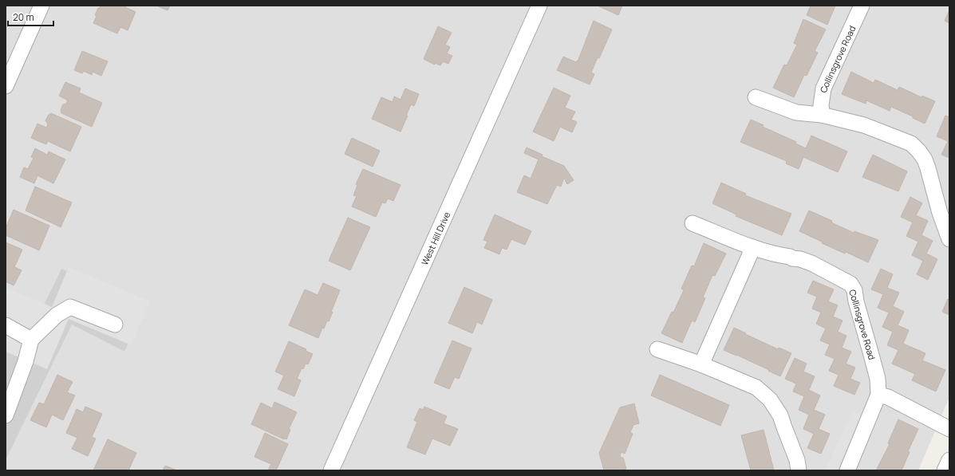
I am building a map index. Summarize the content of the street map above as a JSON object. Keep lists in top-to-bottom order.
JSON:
{
  "streets": {
    "street": ["Collinsgrove Road", "West Hill Drive"]
  },
  "scale_bar": "20 m"
}
